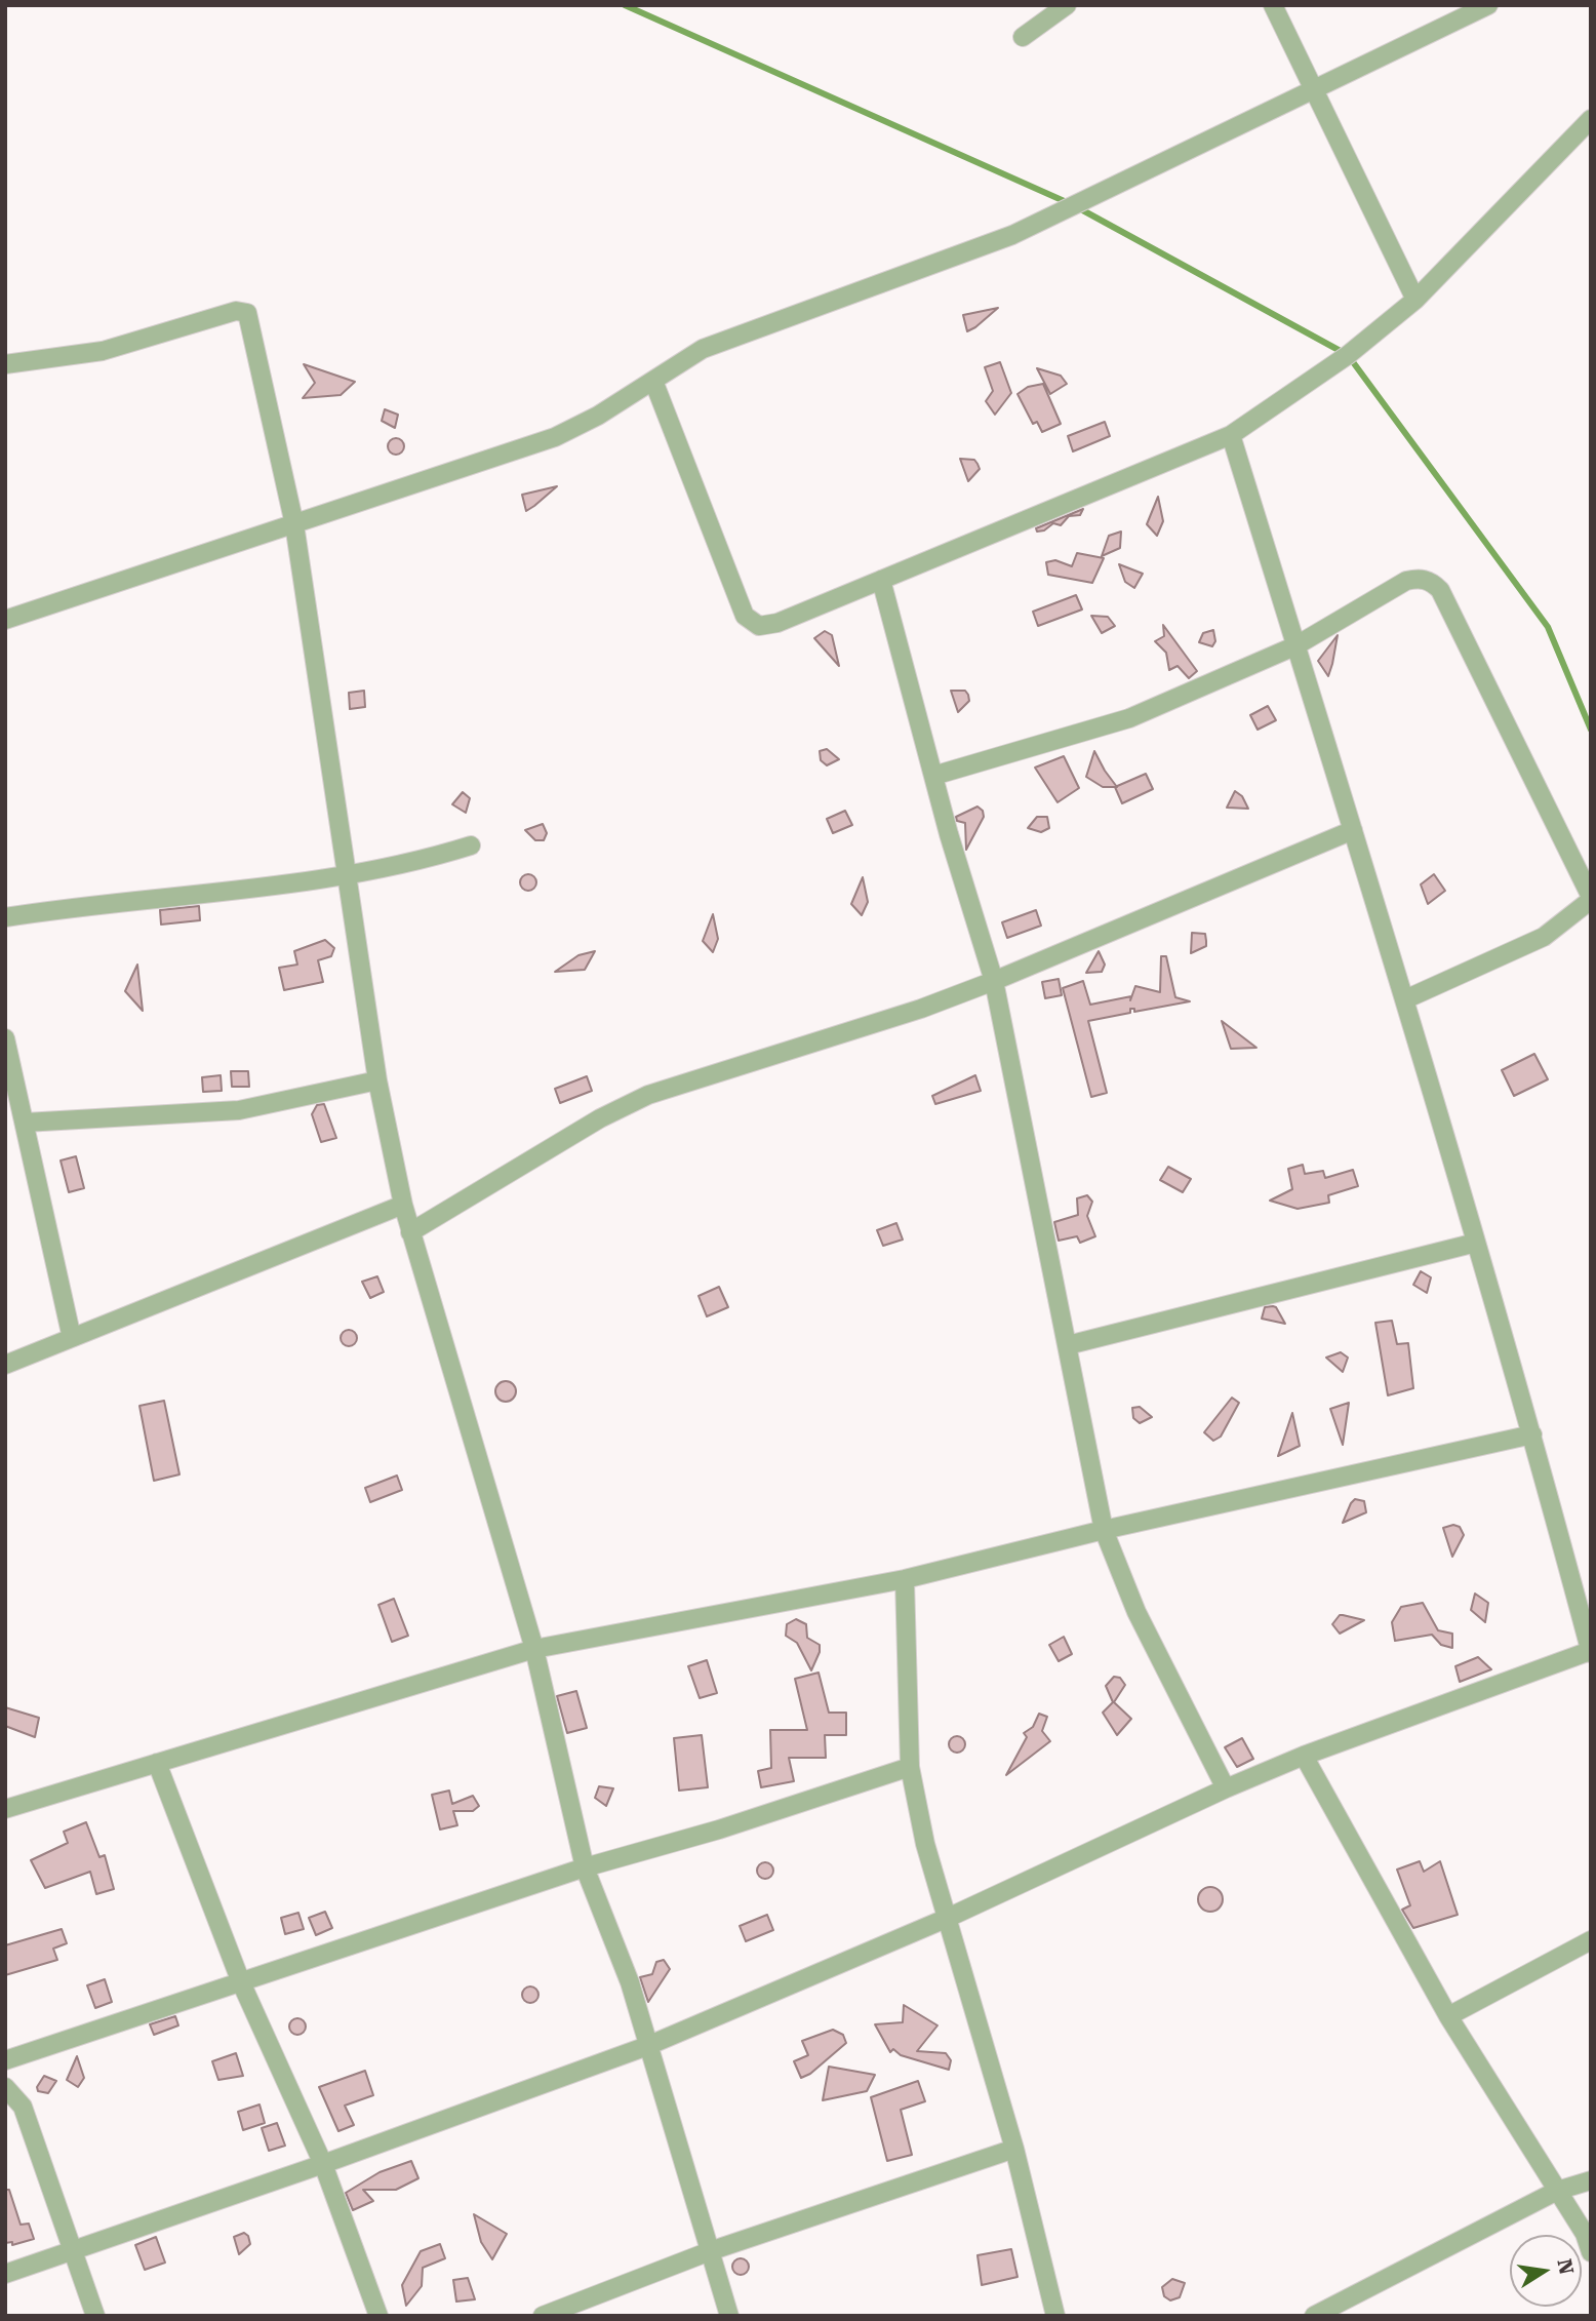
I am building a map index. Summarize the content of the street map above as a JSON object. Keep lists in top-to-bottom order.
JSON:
{
  "north": "right"
}
